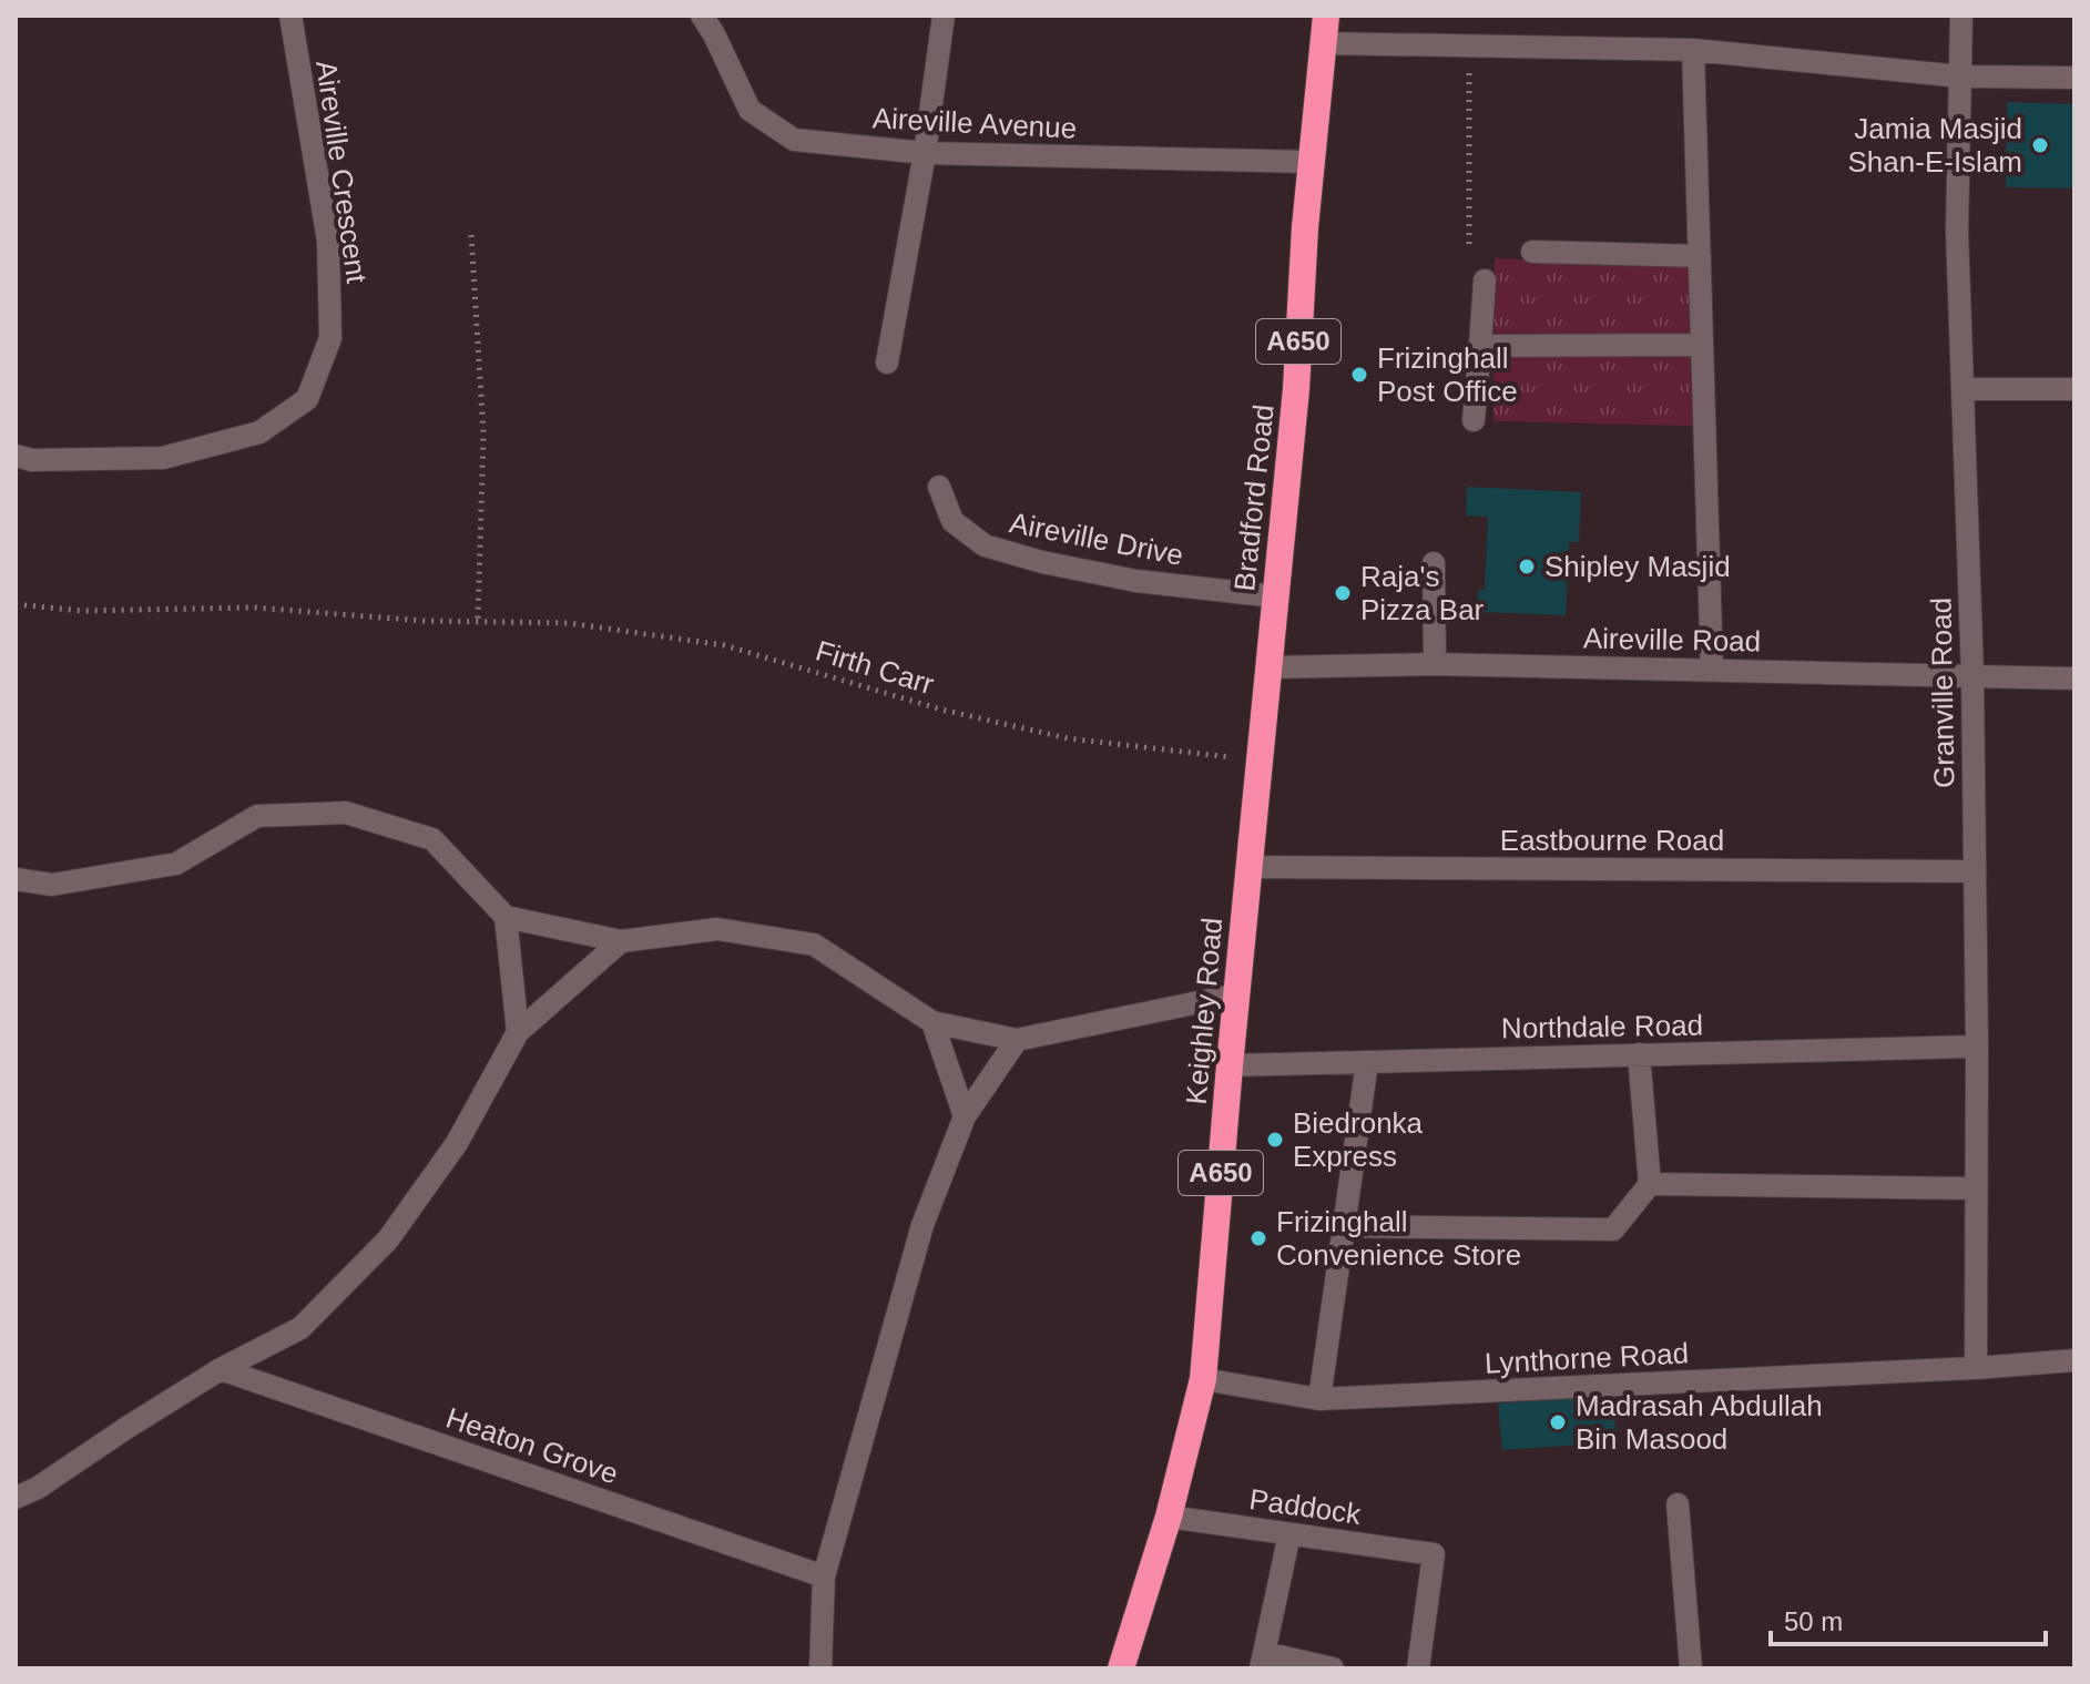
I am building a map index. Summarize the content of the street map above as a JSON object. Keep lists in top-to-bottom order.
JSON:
{
  "streets": {
    "highway": ["A650", "Bradford Road", "Keighley Road"],
    "street": [
      "Aireville Avenue",
      "Aireville Crescent",
      "Aireville Drive",
      "Aireville Road",
      "Granville Road",
      "Eastbourne Road",
      "Northdale Road",
      "Lynthorne Road",
      "Heaton Grove",
      "Paddock"
    ],
    "path": ["Firth Carr"]
  },
  "crossings": [
    ["Aireville Avenue", "Bradford Road"],
    ["Bradford Road", "Aireville Drive"],
    ["Bradford Road", "Aireville Road"],
    ["Bradford Road", "Keighley Road"],
    ["Aireville Road", "Granville Road"],
    ["Aireville Road", "Keighley Road"],
    ["Firth Carr", "Keighley Road"],
    ["Granville Road", "Eastbourne Road"],
    ["Granville Road", "Northdale Road"],
    ["Granville Road", "Lynthorne Road"],
    ["Eastbourne Road", "Keighley Road"],
    ["Keighley Road", "Northdale Road"],
    ["Keighley Road", "Lynthorne Road"],
    ["Keighley Road", "Paddock"]
  ],
  "places": [
    "Jamia Masjid Shan-E-Islam",
    "Frizinghall Post Office",
    "Shipley Masjid",
    "Raja's Pizza Bar",
    "Biedronka Express",
    "Frizinghall Convenience Store",
    "Madrasah Abdullah Bin Masood"
  ],
  "scale_bar": "50 m"
}
